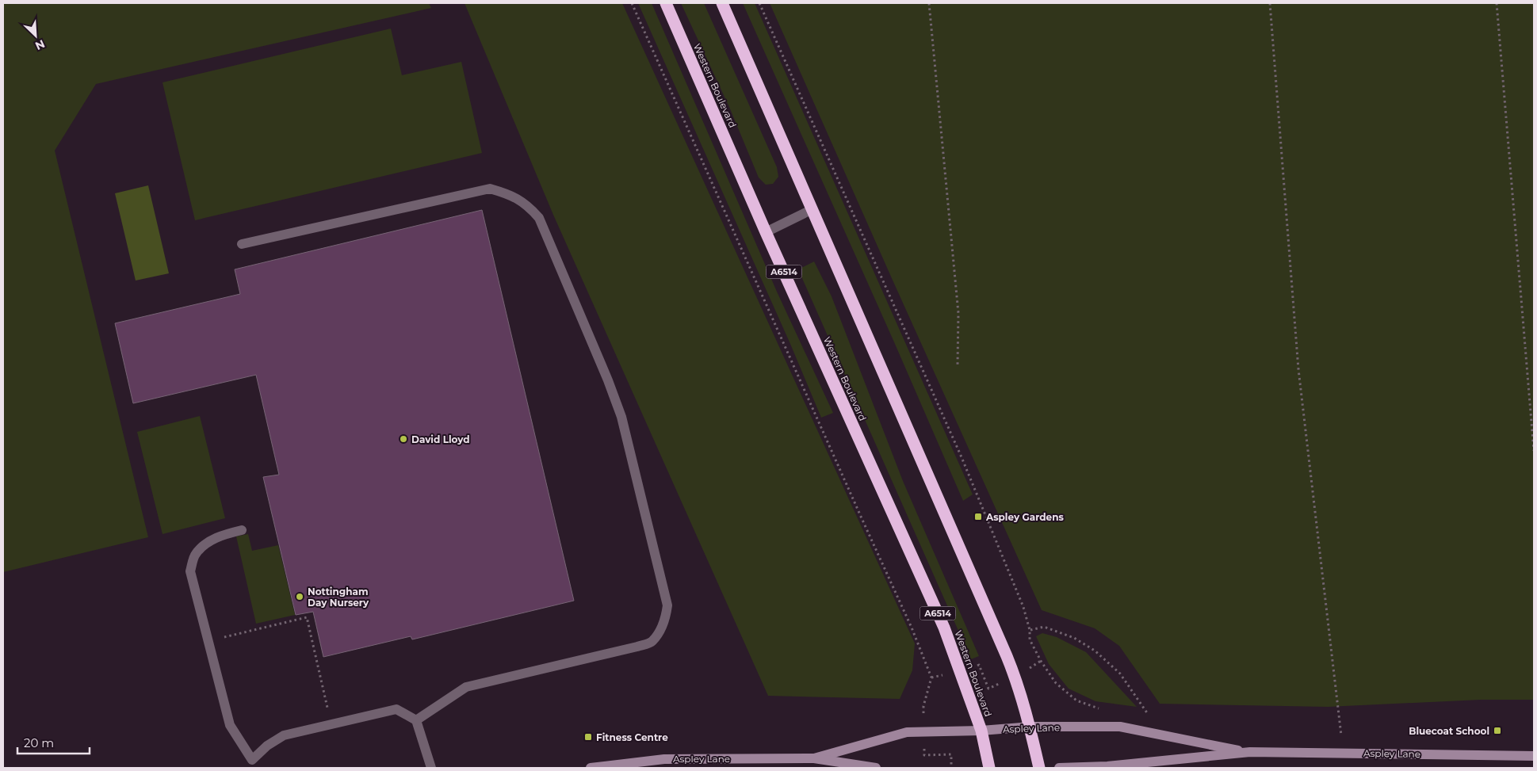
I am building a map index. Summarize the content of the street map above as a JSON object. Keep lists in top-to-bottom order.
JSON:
{
  "streets": {
    "highway": ["Western Boulevard", "A6514"],
    "main road": ["Aspley Lane"]
  },
  "crossings": [
    ["Western Boulevard", "Aspley Lane"]
  ],
  "places": {
    "other": ["David Lloyd", "Nottingham Day Nursery"],
    "transit": ["Aspley Gardens", "Bluecoat School", "Fitness Centre"]
  },
  "scale_bar": "20 m",
  "north": "bottom right"
}
